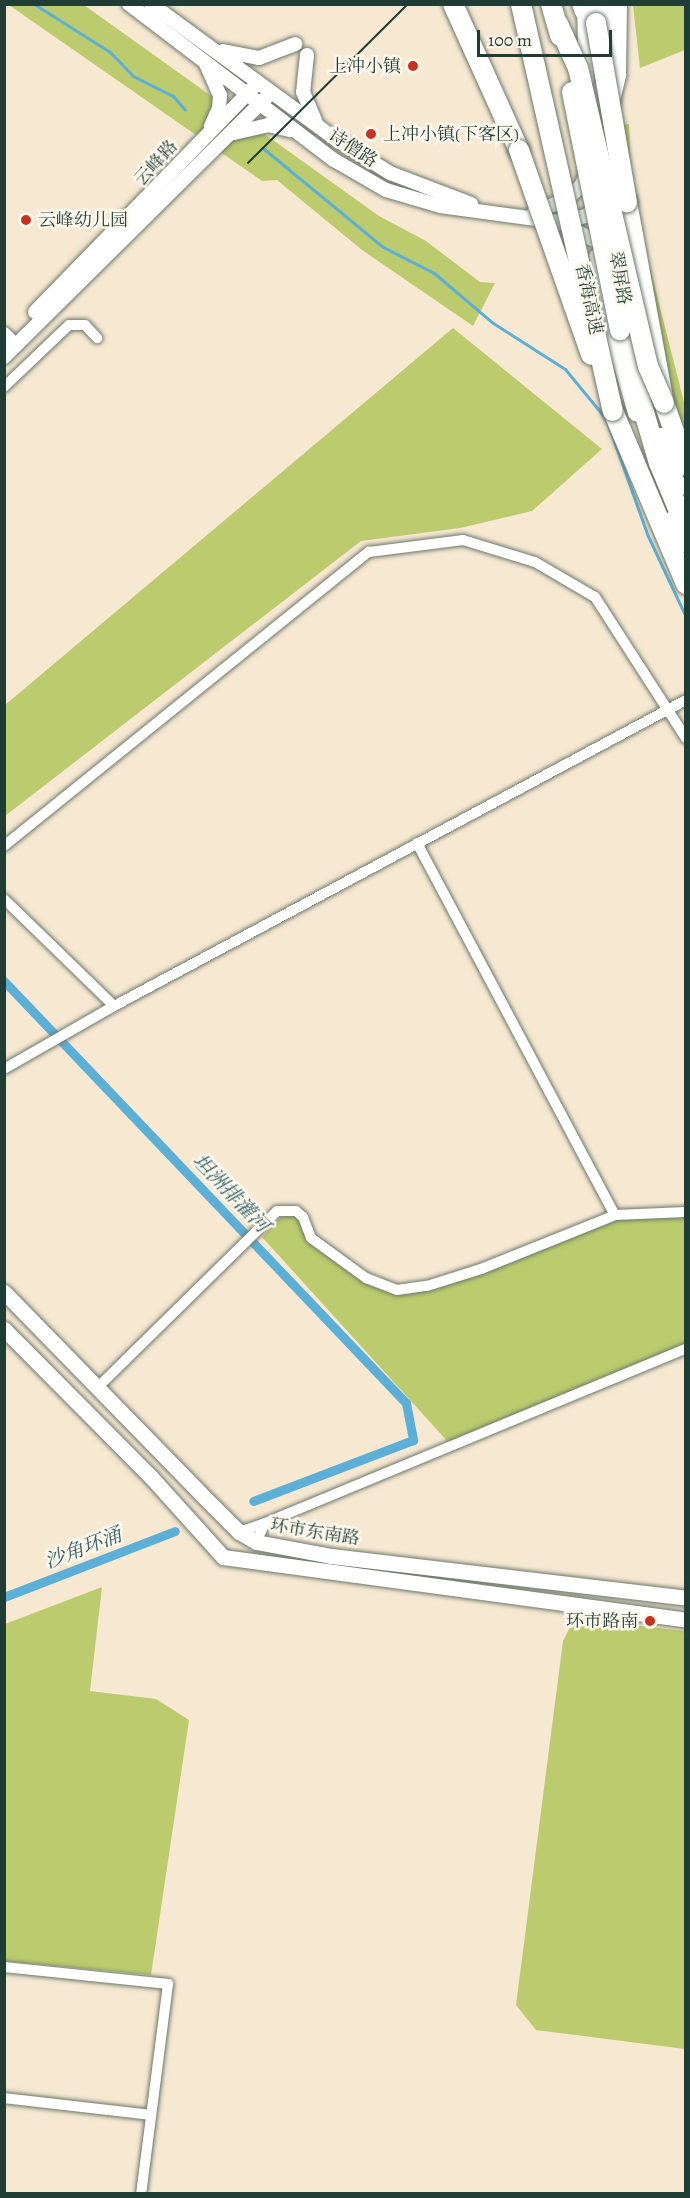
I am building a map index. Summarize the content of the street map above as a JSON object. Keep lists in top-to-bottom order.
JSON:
{
  "streets": {
    "highway": ["香海高速"],
    "main road": ["翠屏路", "环市东南路"],
    "street": ["诗僧路", "云峰路"]
  },
  "crossings": [
    ["诗僧路", "云峰路"],
    ["诗僧路", "翠屏路"]
  ],
  "water": ["坦洲排灌河", "沙角环涌"],
  "places": [
    "上冲小镇",
    "上冲小镇(下客区)",
    "云峰幼儿园",
    "环市路南"
  ],
  "scale_bar": "100 m"
}
